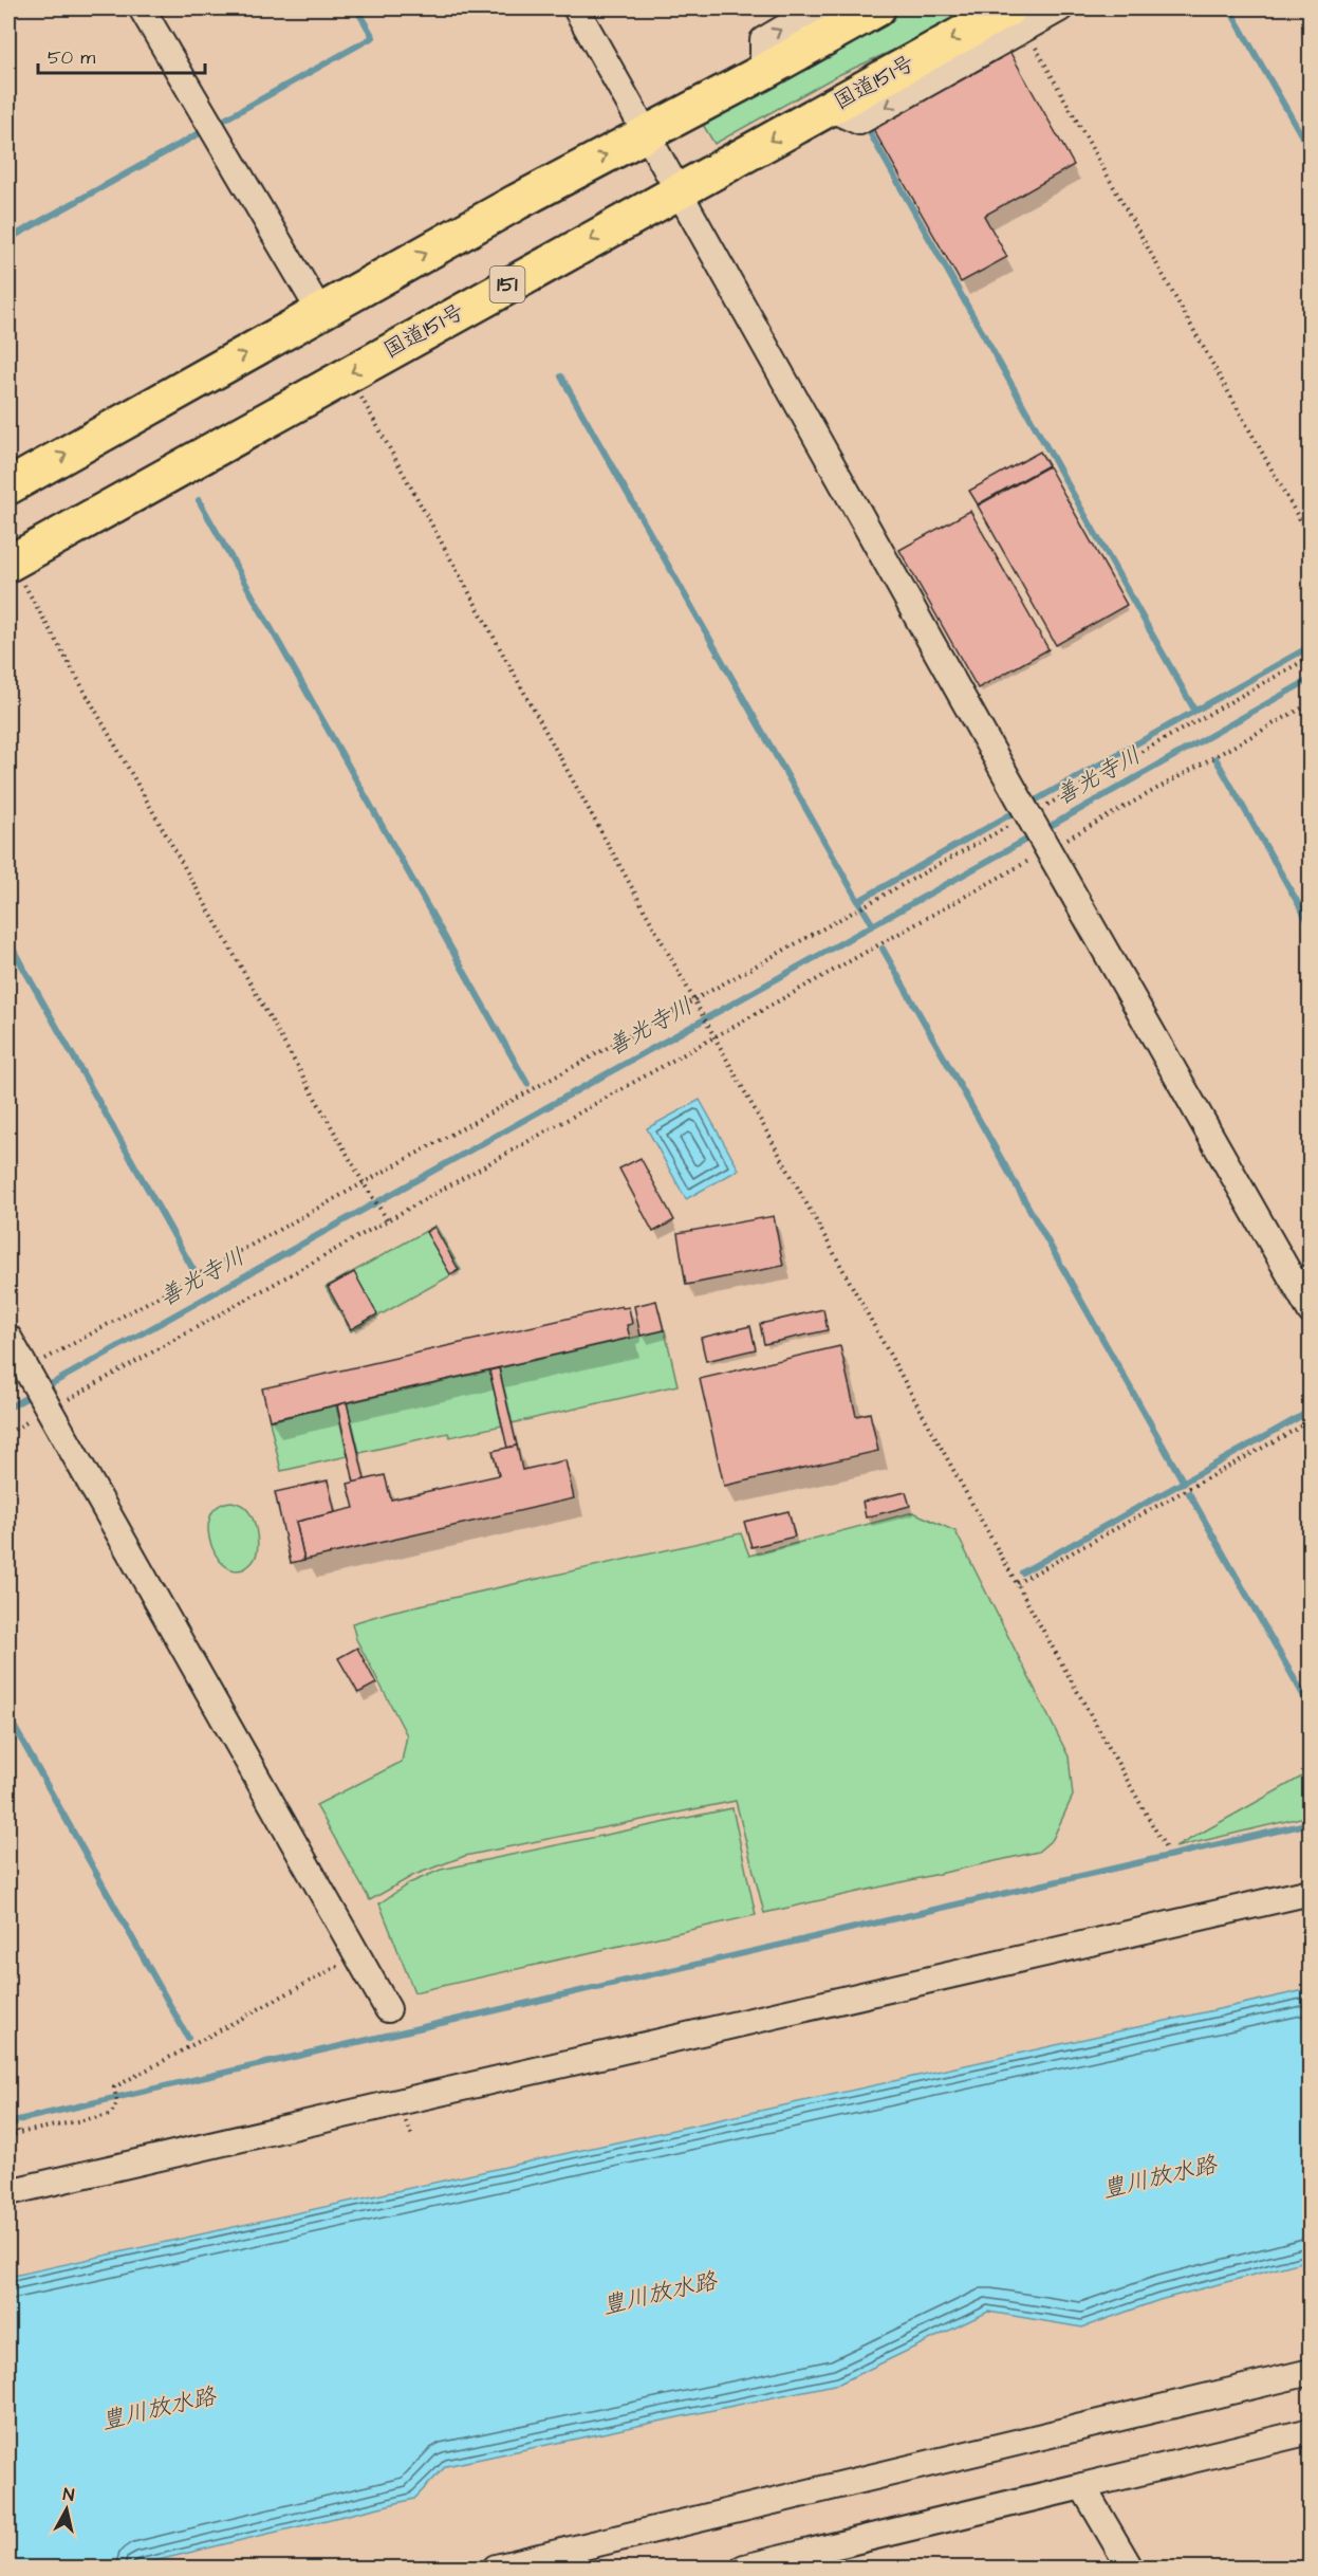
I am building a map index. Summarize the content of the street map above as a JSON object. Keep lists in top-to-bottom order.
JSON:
{
  "streets": {
    "highway": ["国道151号", "151"]
  },
  "water": ["善光寺川", "豊川放水路"],
  "scale_bar": "50 m",
  "north": "top"
}
